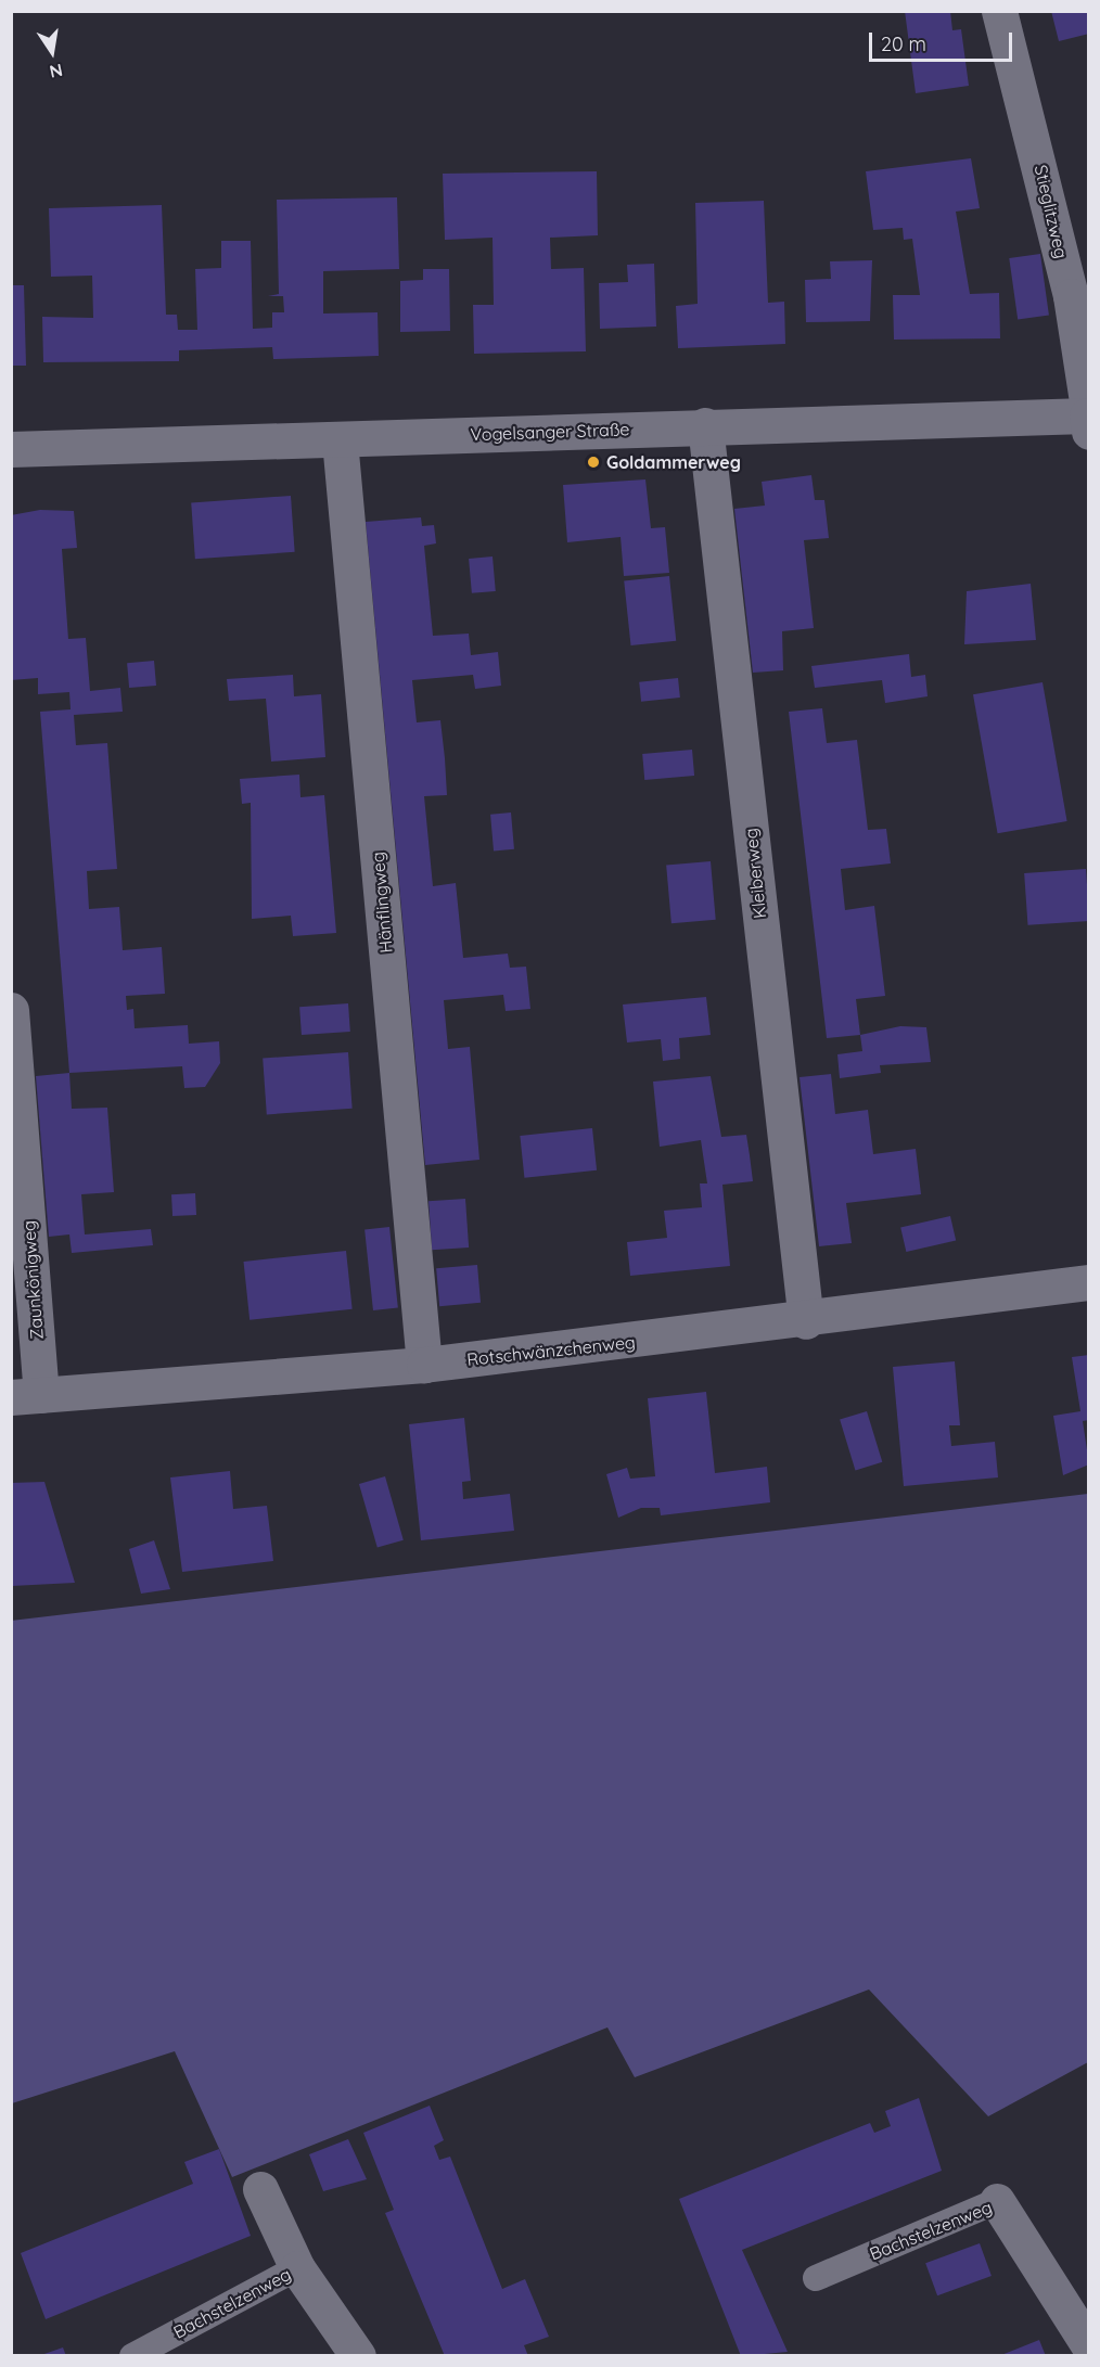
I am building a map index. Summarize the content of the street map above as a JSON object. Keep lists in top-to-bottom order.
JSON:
{
  "streets": {
    "street": [
      "Stieglitzweg",
      "Vogelsanger Straße",
      "Kleiberweg",
      "Hänflingweg",
      "Zaunkönigweg",
      "Rotschwänzchenweg",
      "Bachstelzenweg"
    ]
  },
  "crossings": [
    ["Stieglitzweg", "Vogelsanger Straße"],
    ["Vogelsanger Straße", "Kleiberweg"],
    ["Vogelsanger Straße", "Hänflingweg"],
    ["Kleiberweg", "Rotschwänzchenweg"],
    ["Hänflingweg", "Rotschwänzchenweg"],
    ["Zaunkönigweg", "Rotschwänzchenweg"]
  ],
  "places": ["Goldammerweg"],
  "scale_bar": "20 m",
  "north": "bottom"
}
